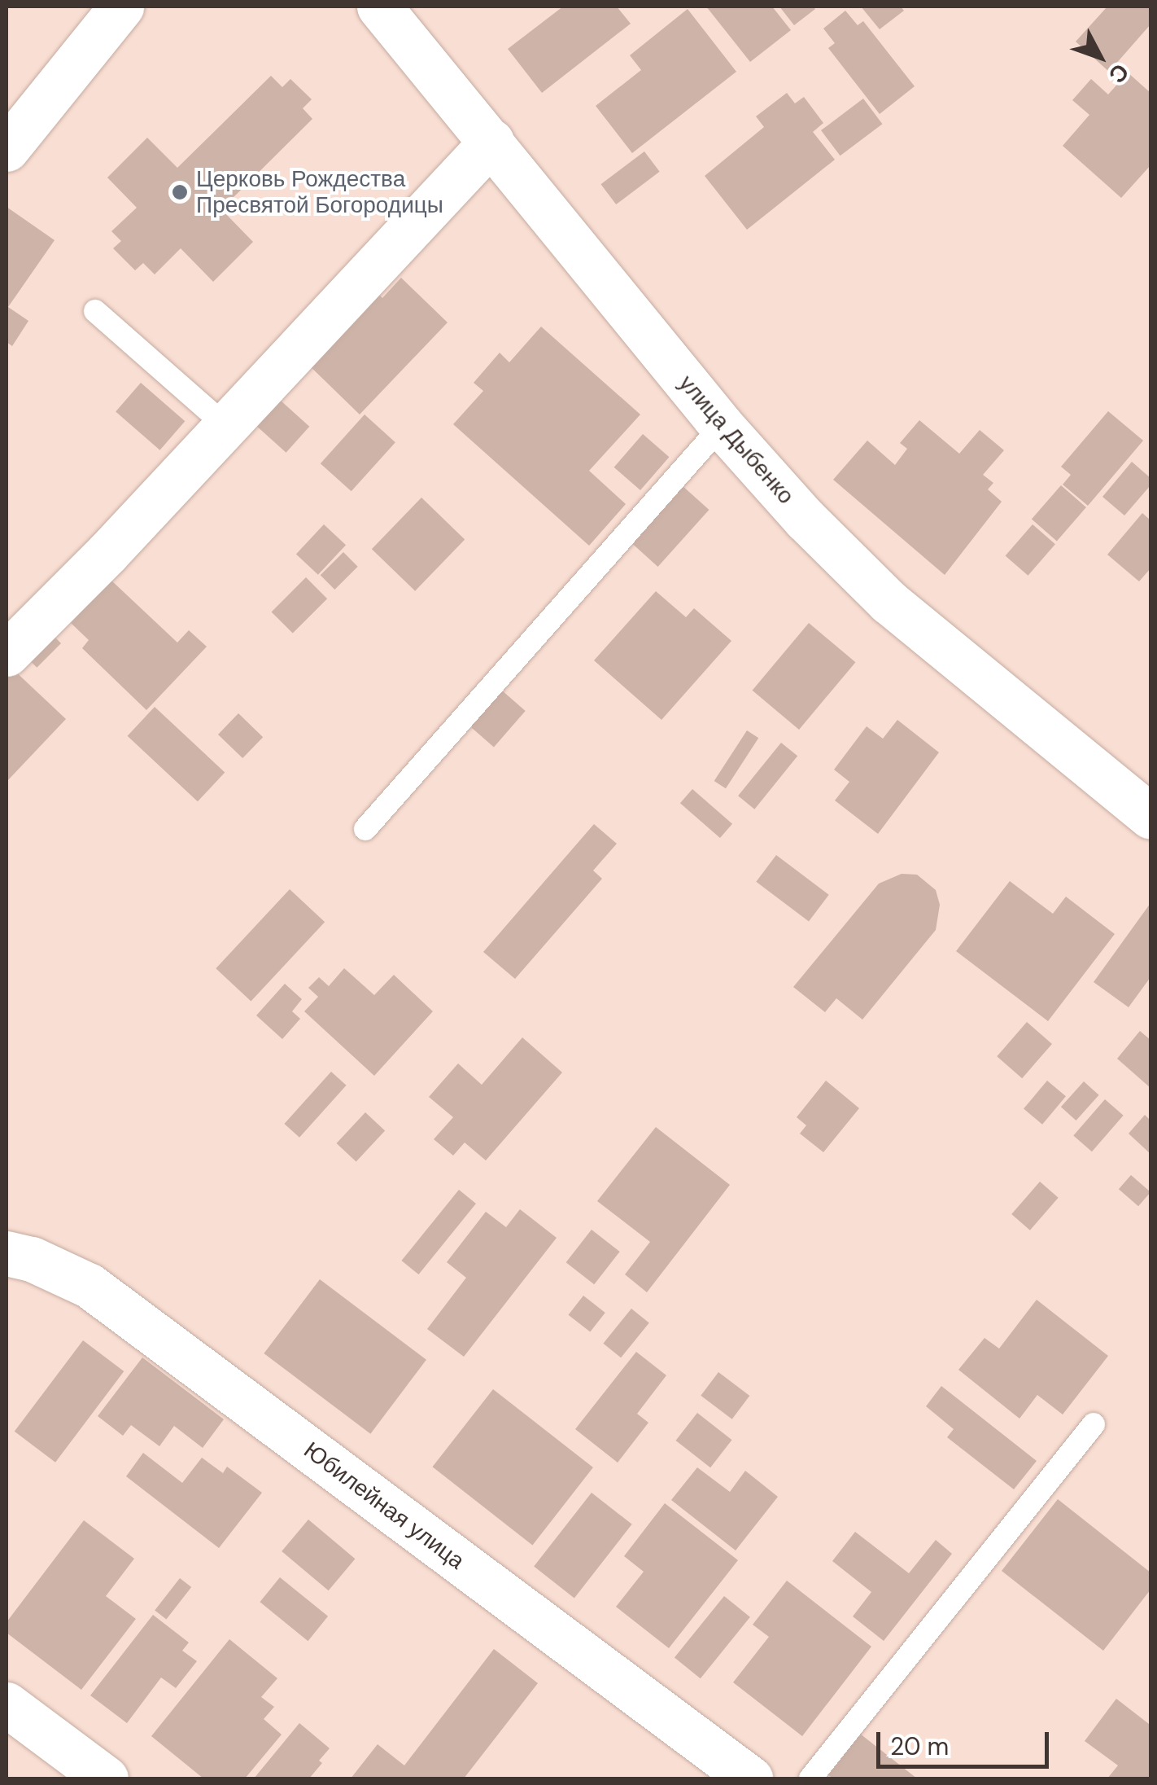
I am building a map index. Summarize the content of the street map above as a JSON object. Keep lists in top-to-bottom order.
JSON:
{
  "streets": {
    "street": ["улица Дыбенко", "Юбилейная улица"]
  },
  "places": ["Церковь Рождества Пресвятой Богородицы"],
  "scale_bar": "20 m",
  "north": "bottom right"
}
